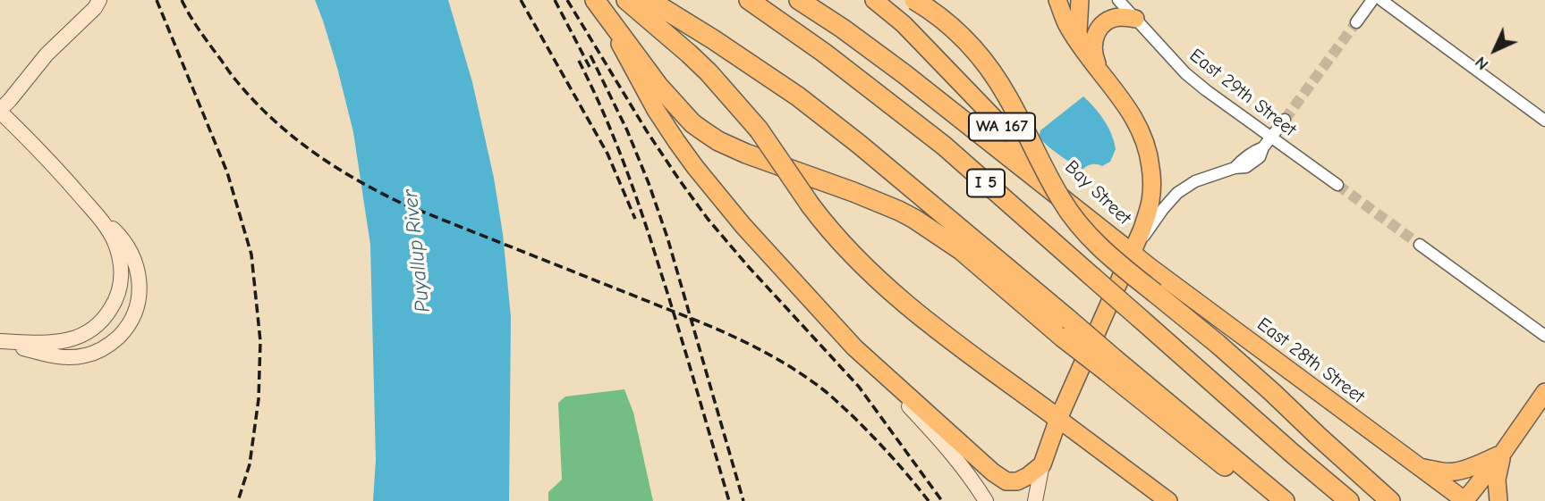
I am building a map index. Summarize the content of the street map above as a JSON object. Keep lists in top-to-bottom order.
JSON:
{
  "streets": {
    "highway": ["I 5"],
    "main road": ["WA 167", "Bay Street", "East 28th Street"],
    "street": ["East 29th Street"]
  },
  "crossings": [
    ["Bay Street", "East 28th Street"]
  ],
  "water": ["Puyallup River"],
  "north": "bottom left"
}
